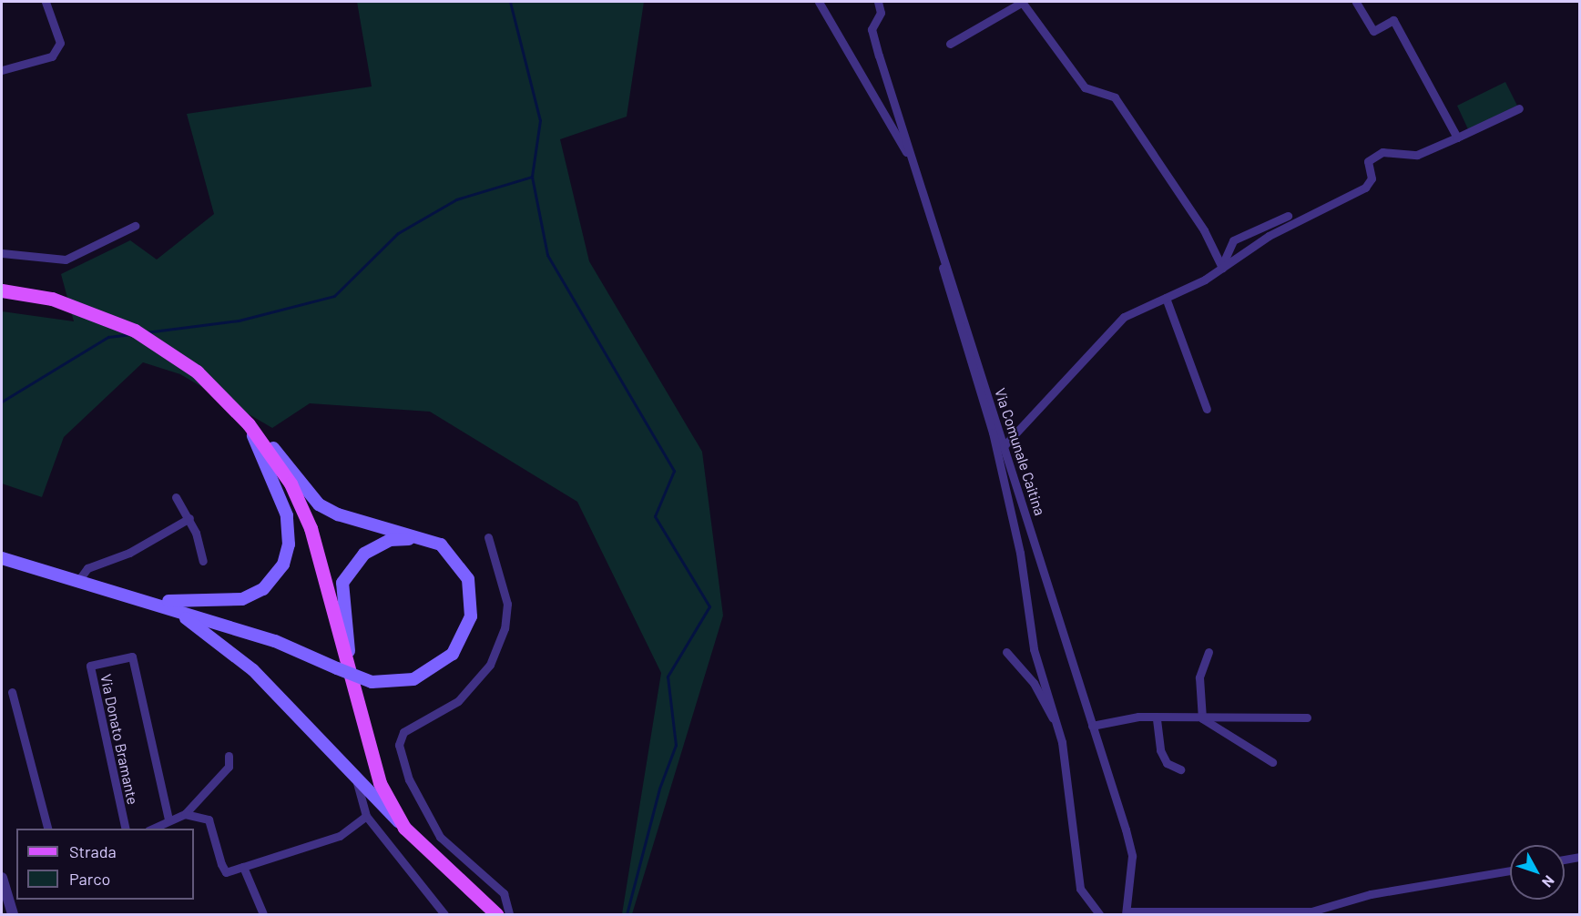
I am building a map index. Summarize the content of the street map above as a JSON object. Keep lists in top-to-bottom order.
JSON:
{
  "streets": {
    "street": ["Via Comunale Caitina", "Via Donato Bramante"]
  },
  "legend": ["Strada", "Parco"],
  "north": "bottom right"
}
